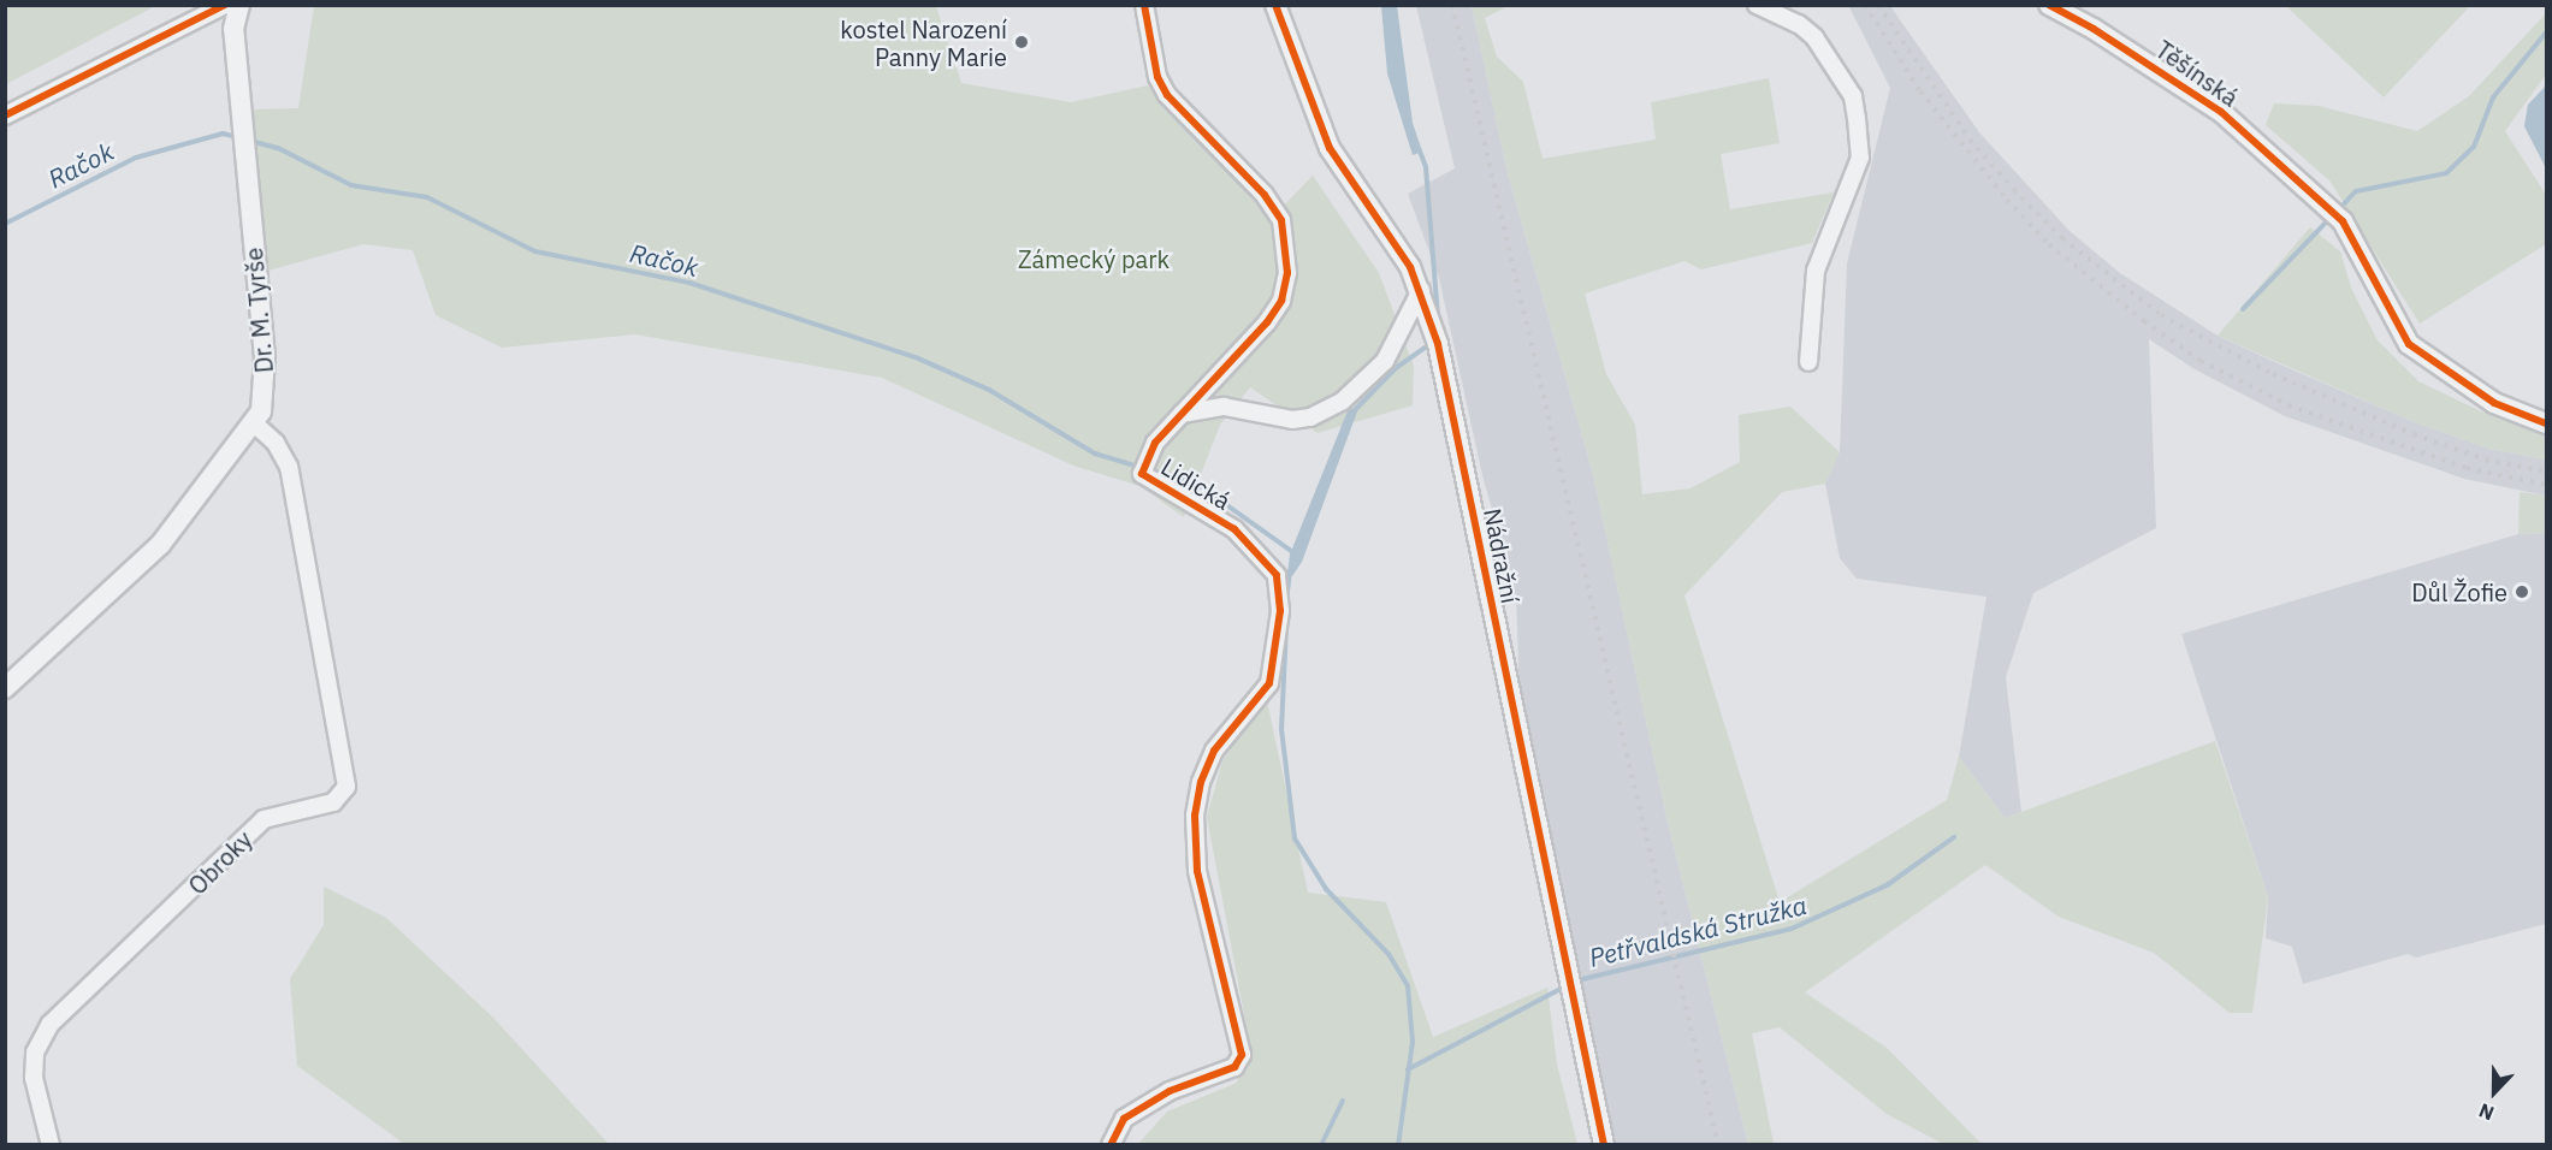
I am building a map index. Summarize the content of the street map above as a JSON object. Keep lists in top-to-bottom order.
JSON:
{
  "streets": {
    "street": [
      "Těšínská",
      "Dr. M. Tyrše",
      "Lidická",
      "Nádražní",
      "Obroky"
    ]
  },
  "crossings": [
    ["Dr. M. Tyrše", "Obroky"]
  ],
  "water": ["Račok", "Petřvaldská Stružka"],
  "parks": ["Zámecký park"],
  "places": ["kostel Narození Panny Marie", "Důl Žofie"],
  "north": "bottom"
}
